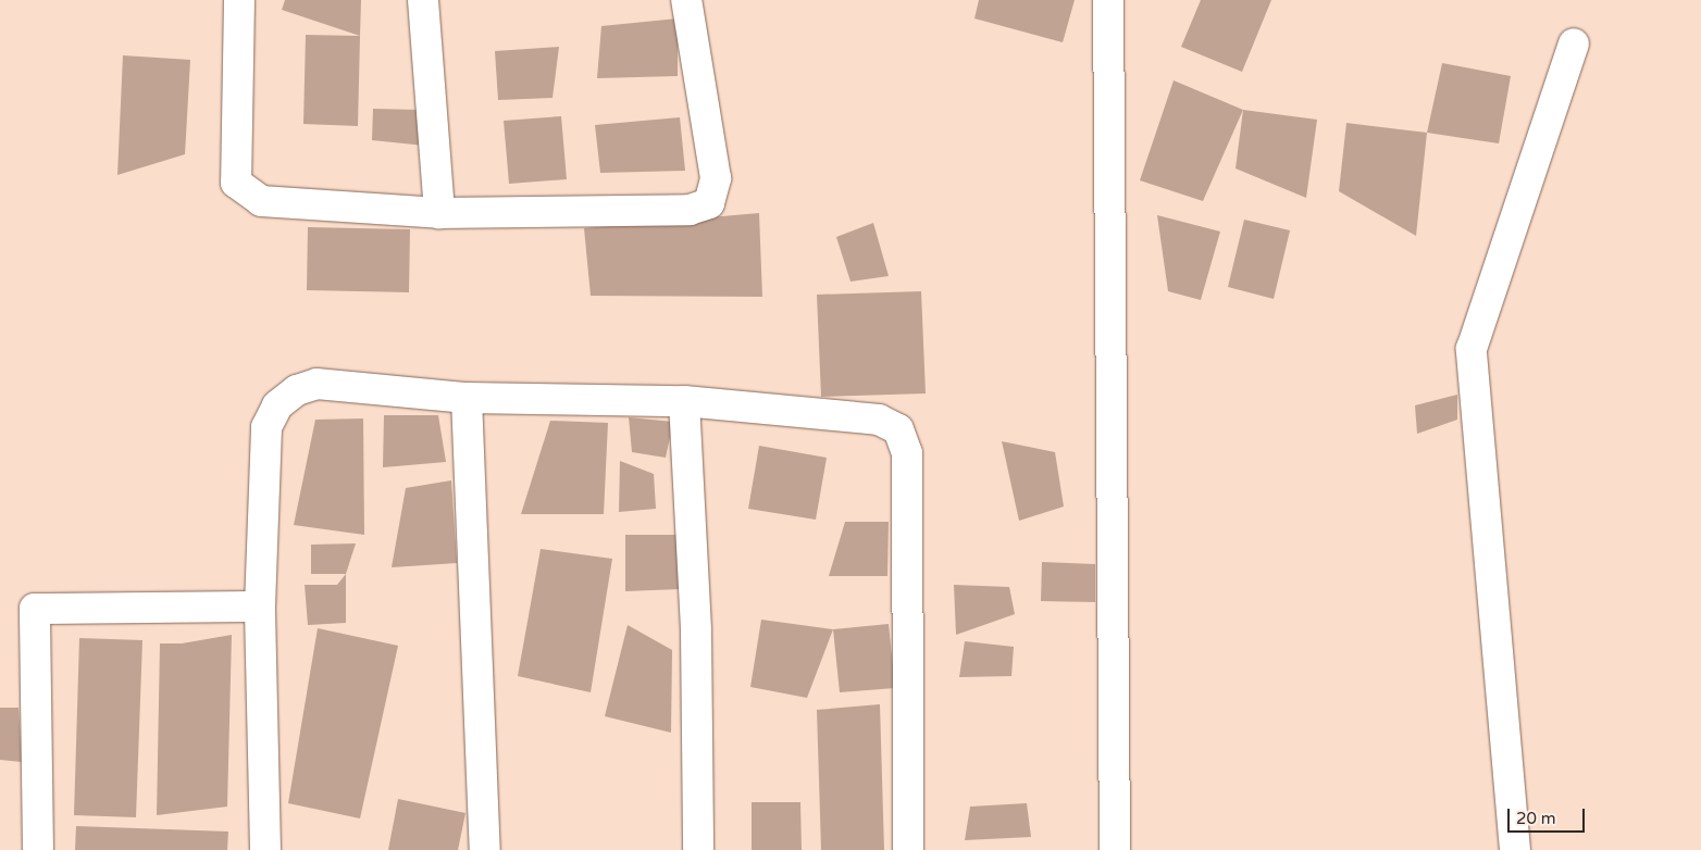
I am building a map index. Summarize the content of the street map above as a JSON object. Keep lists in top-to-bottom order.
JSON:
{
  "scale_bar": "20 m"
}
